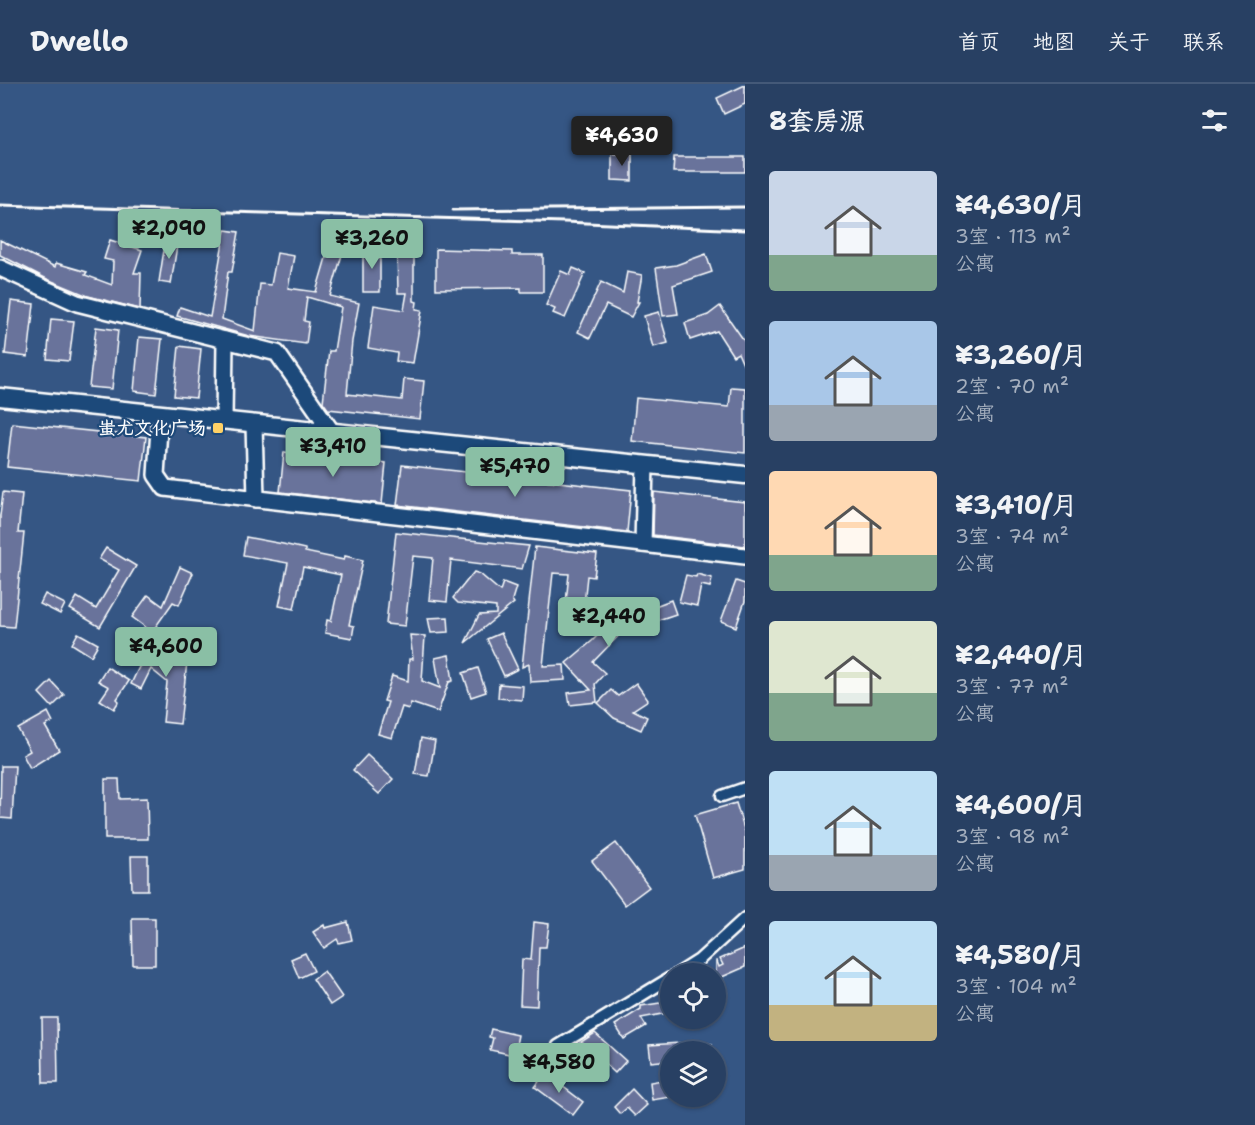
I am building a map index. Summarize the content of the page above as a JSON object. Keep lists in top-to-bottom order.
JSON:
{
  "places": {
    "transit": ["蚩尤文化广场"]
  },
  "page": {
    "header": "Dwello",
    "nav": [
      "首页",
      "地图",
      "关于",
      "联系"
    ],
    "heading": "8套房源",
    "price": [
      "¥4,630",
      "¥2,090",
      "¥3,260",
      "¥3,410",
      "¥5,470",
      "¥2,440",
      "¥4,600",
      "¥4,580"
    ],
    "list": [
      {
        "name": "¥4,630/月",
        "note": "3室 · 113 m² · 公寓"
      },
      {
        "name": "¥3,260/月",
        "note": "2室 · 70 m² · 公寓"
      },
      {
        "name": "¥3,410/月",
        "note": "3室 · 74 m² · 公寓"
      },
      {
        "name": "¥2,440/月",
        "note": "3室 · 77 m² · 公寓"
      },
      {
        "name": "¥4,600/月",
        "note": "3室 · 98 m² · 公寓"
      },
      {
        "name": "¥4,580/月",
        "note": "3室 · 104 m² · 公寓"
      }
    ]
  }
}
